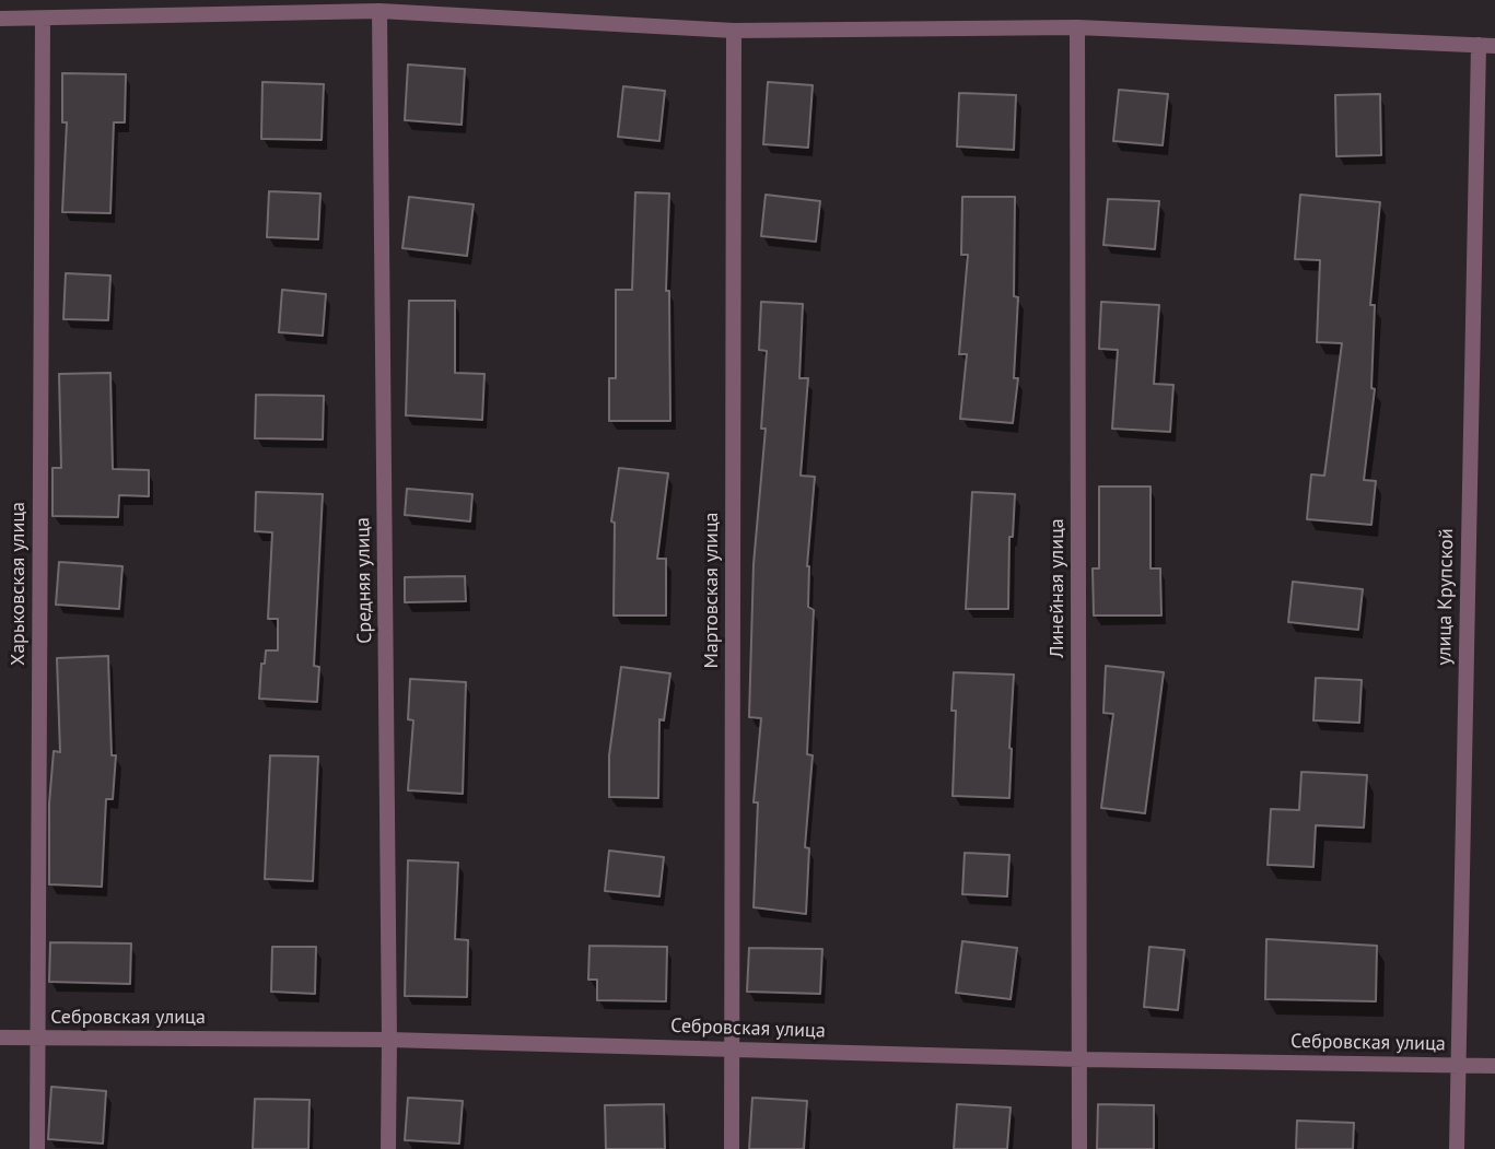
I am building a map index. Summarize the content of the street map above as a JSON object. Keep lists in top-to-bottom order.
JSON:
{
  "streets": {
    "street": [
      "Средняя улица",
      "Харьковская улица",
      "Линейная улица",
      "Мартовская улица",
      "улица Крупской",
      "Себровская улица"
    ]
  },
  "crossings": [
    ["Средняя улица", "Себровская улица"],
    ["Харьковская улица", "Себровская улица"],
    ["Линейная улица", "Себровская улица"],
    ["Мартовская улица", "Себровская улица"],
    ["улица Крупской", "Себровская улица"]
  ]
}
